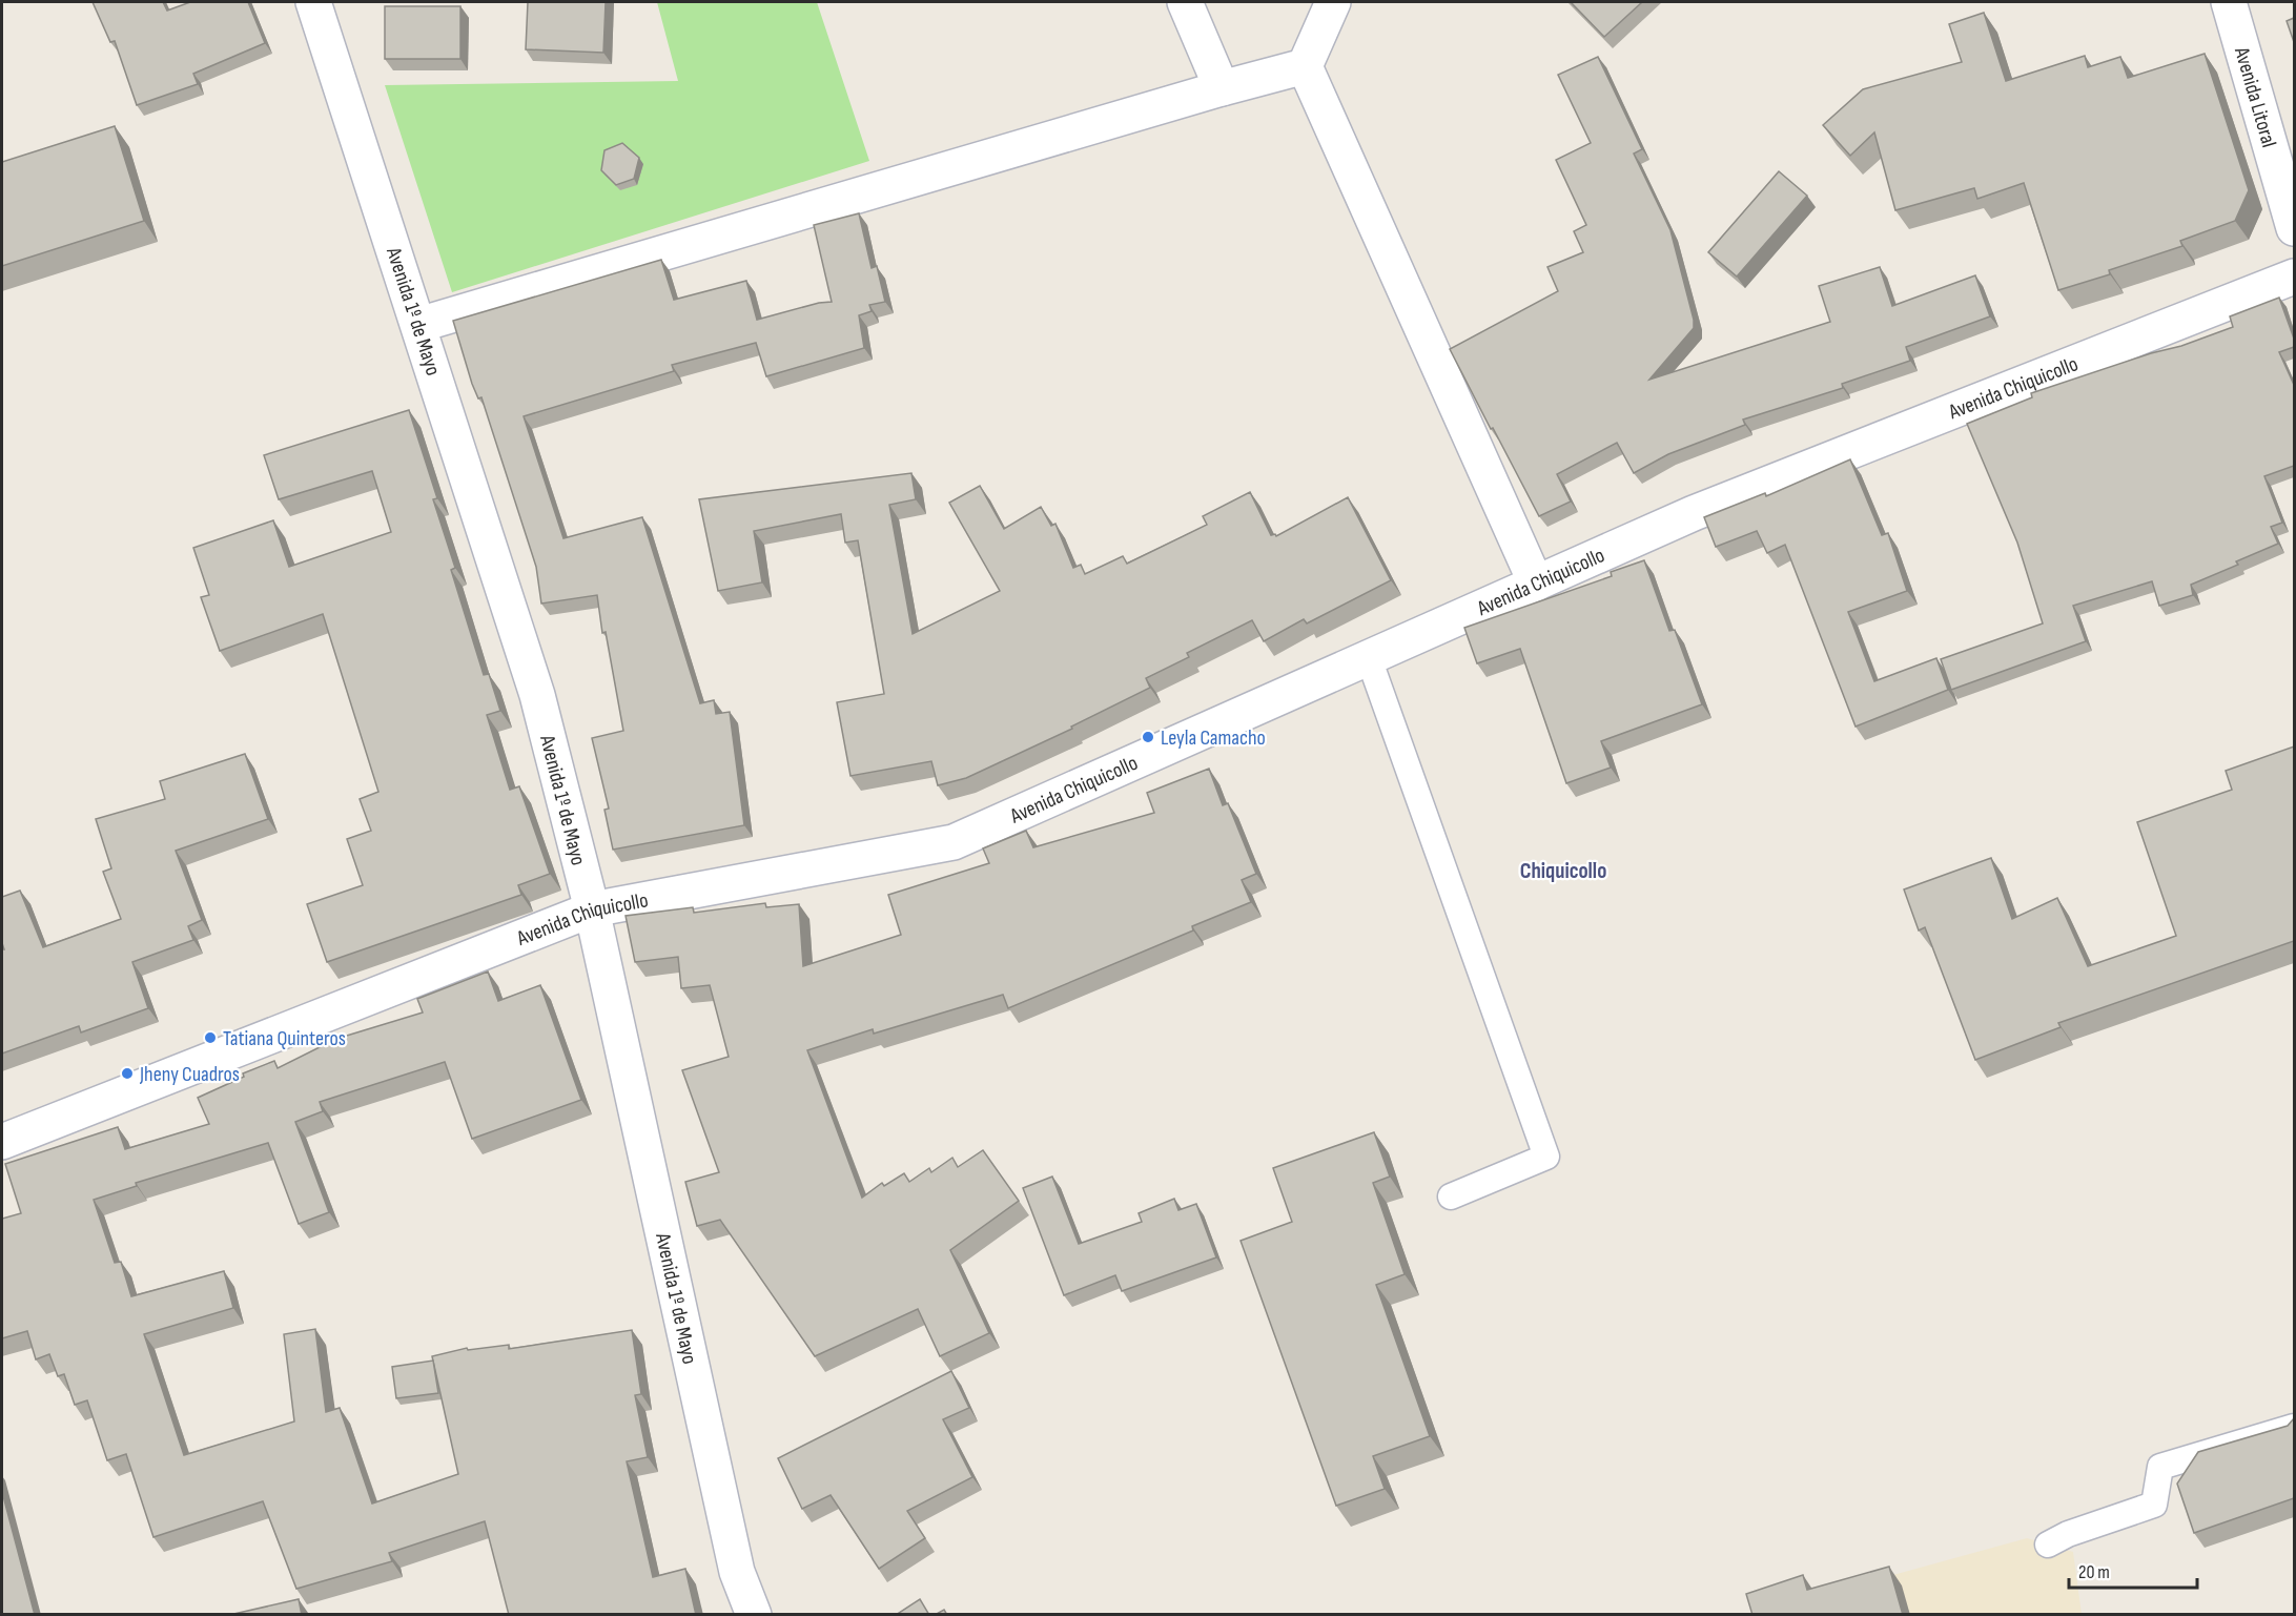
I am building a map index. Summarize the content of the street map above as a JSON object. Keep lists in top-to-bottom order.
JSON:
{
  "streets": {
    "main road": ["Avenida Litoral", "Avenida 1º de Mayo", "Avenida Chiquicollo"]
  },
  "crossings": [
    ["Avenida 1º de Mayo", "Avenida Chiquicollo"]
  ],
  "districts": ["Chiquicollo"],
  "places": ["Leyla Camacho", "Tatiana Quinteros", "Jheny Cuadros"],
  "scale_bar": "20 m"
}
